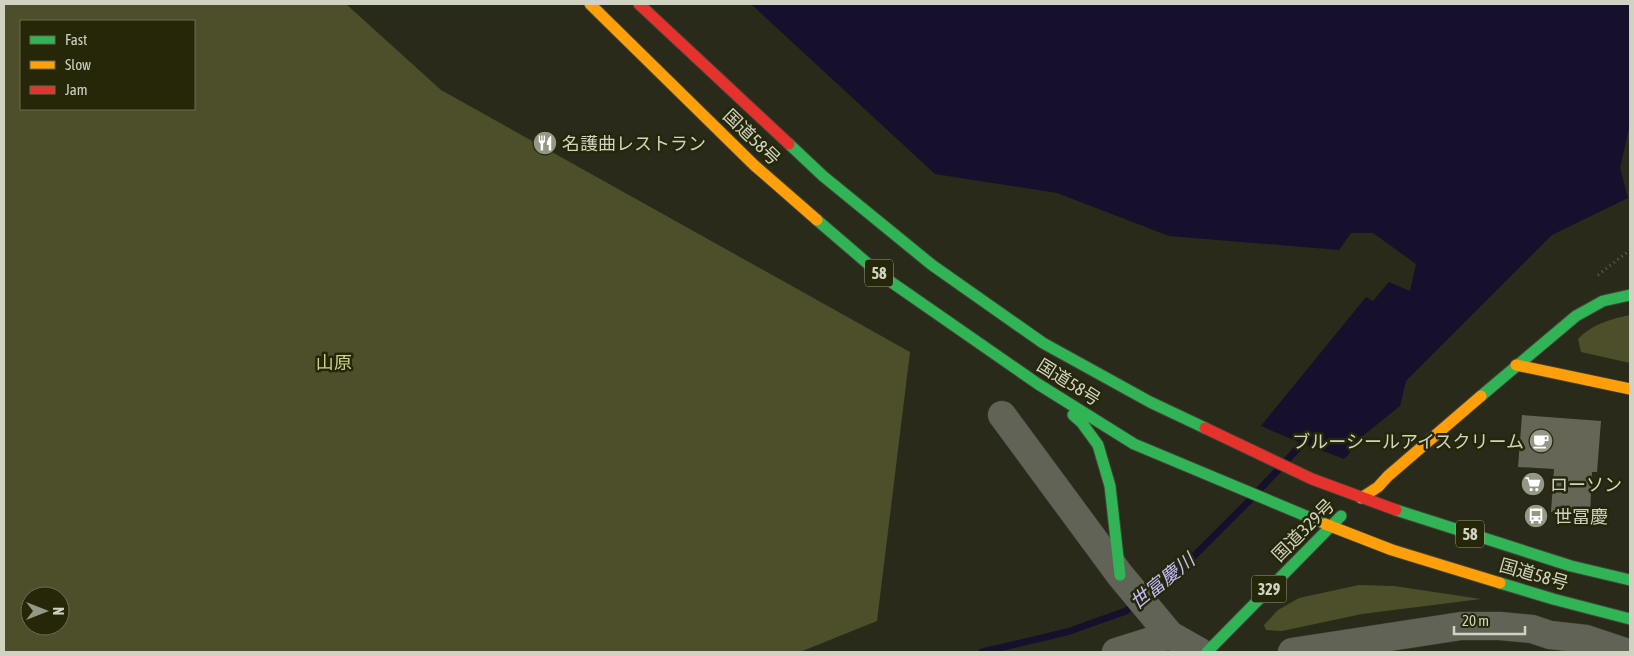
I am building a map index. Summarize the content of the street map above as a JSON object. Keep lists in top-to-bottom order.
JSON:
{
  "streets": {
    "main road": [
      "国道58号",
      "58",
      "国道329号",
      "329"
    ]
  },
  "crossings": [
    ["国道58号", "国道329号"]
  ],
  "water": ["世富慶川"],
  "parks": ["山原"],
  "places": {
    "restaurant": ["名護曲レストラン"],
    "cafe": ["ブルーシールアイスクリーム"],
    "supermarket": ["ローソン"],
    "bus stop": ["世冨慶"]
  },
  "legend": ["Fast", "Slow", "Jam"],
  "scale_bar": "20 m",
  "north": "right"
}
